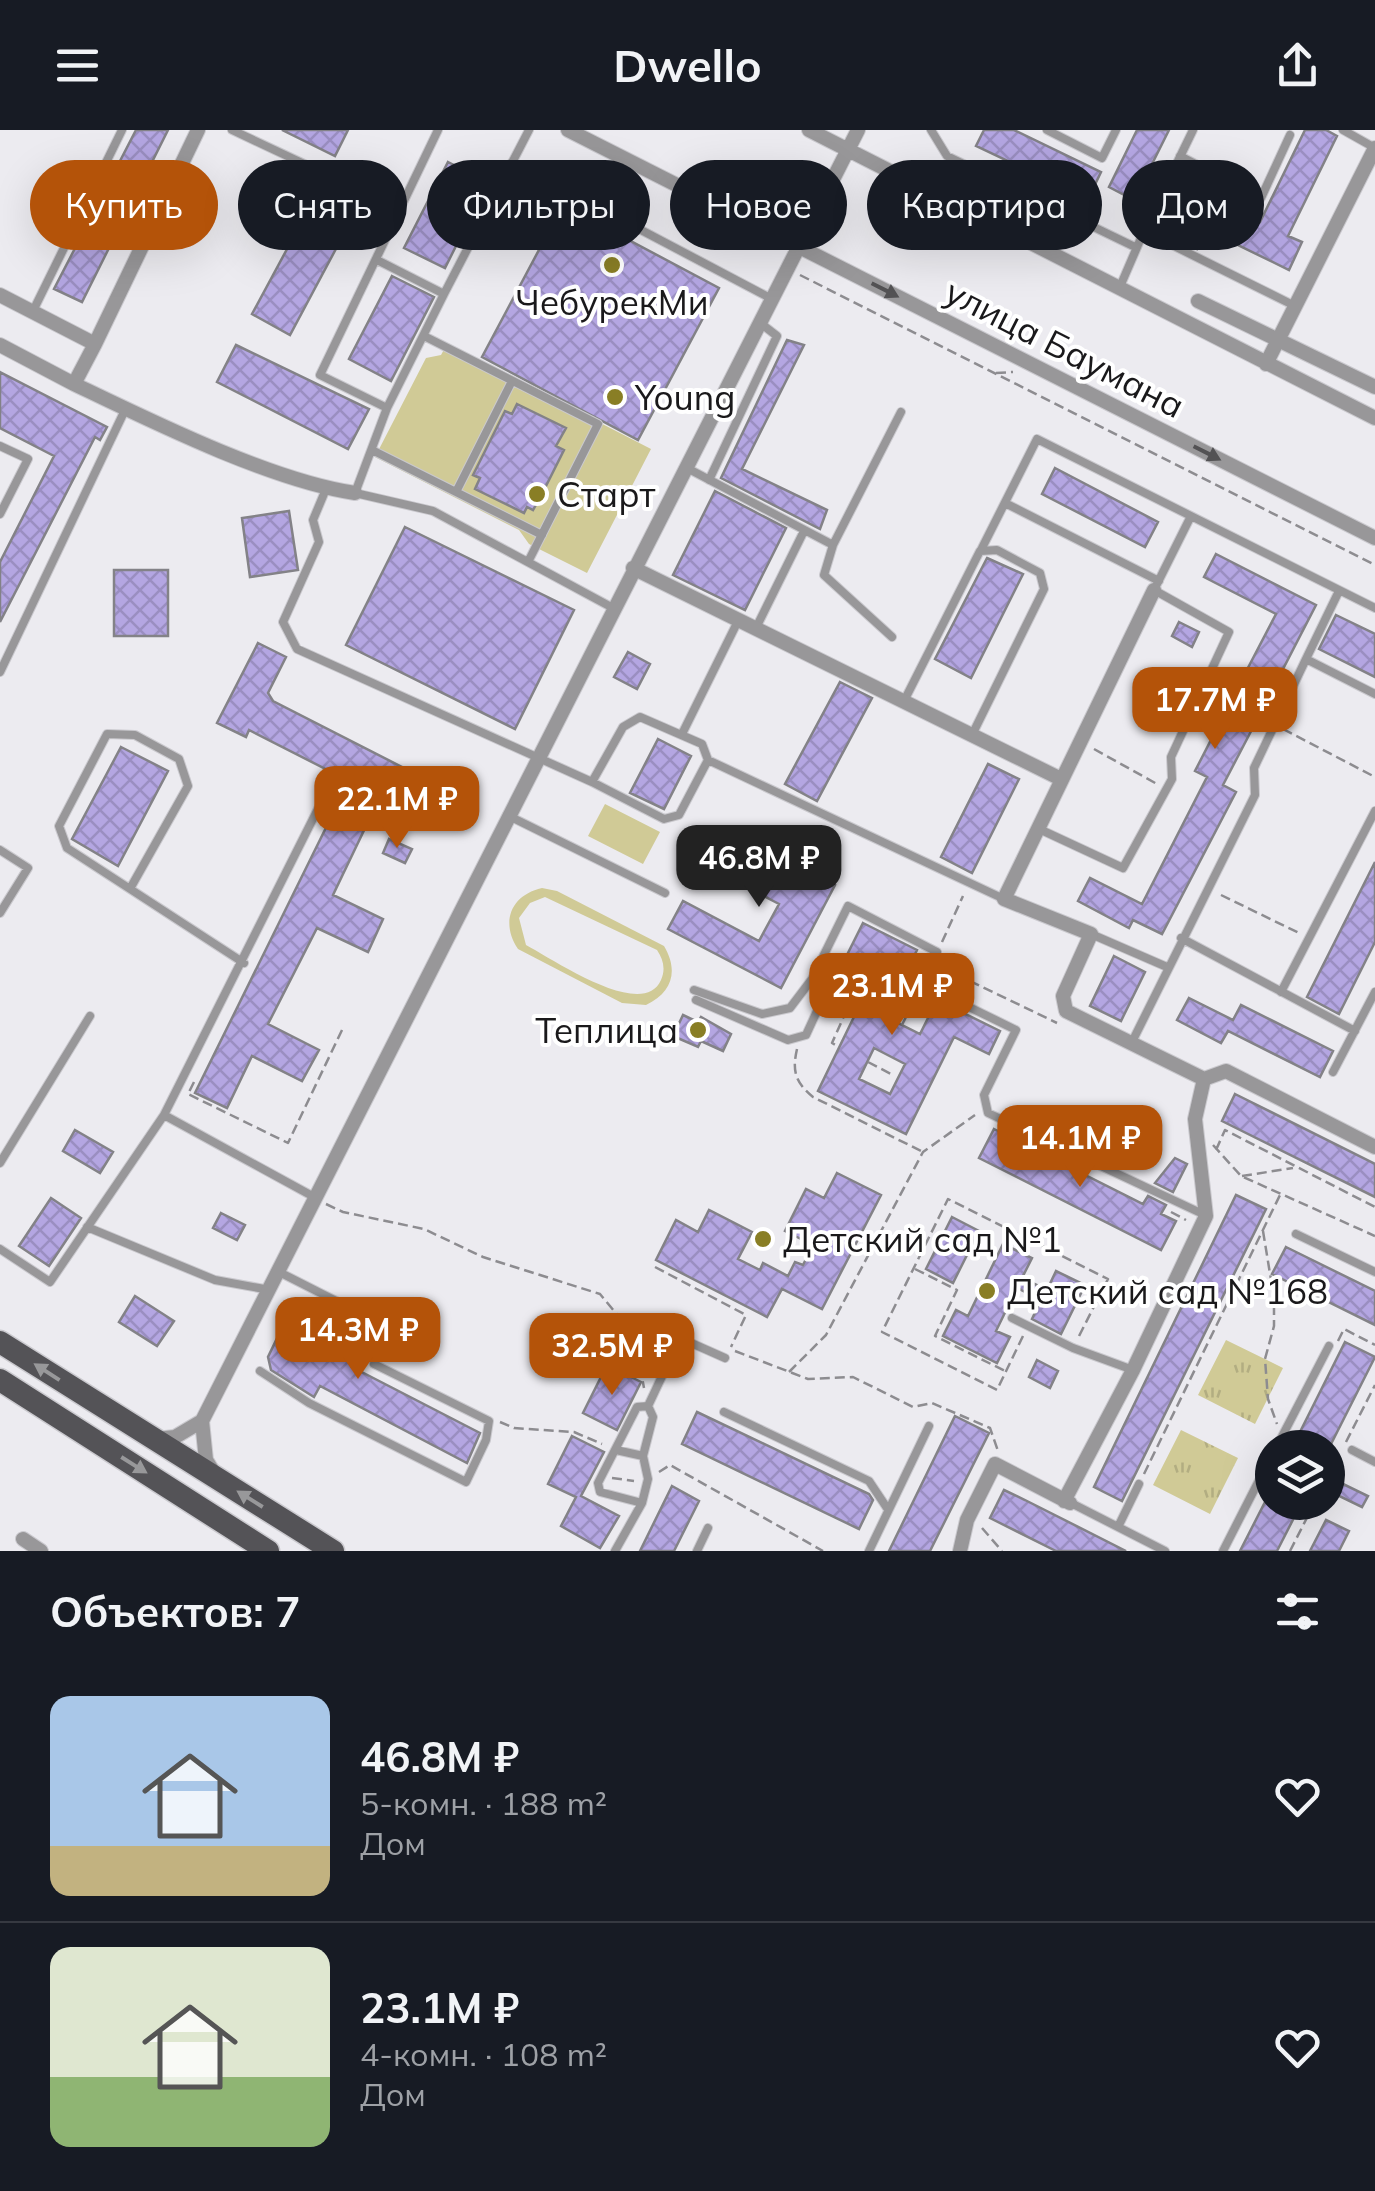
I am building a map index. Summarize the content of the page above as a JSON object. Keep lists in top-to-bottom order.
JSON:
{
  "streets": {
    "street": ["улица Баумана"]
  },
  "places": [
    "ЧебурекМи",
    "Young",
    "Старт",
    "Теплица",
    "Детский сад №1",
    "Детский сад №168"
  ],
  "page": {
    "header": "Dwello",
    "chip": [
      "Купить",
      "Снять",
      "Фильтры",
      "Новое",
      "Квартира",
      "Дом"
    ],
    "price": [
      "17.7M ₽",
      "22.1M ₽",
      "46.8M ₽",
      "23.1M ₽",
      "14.1M ₽",
      "14.3M ₽",
      "32.5M ₽"
    ],
    "heading": "Объектов: 7",
    "list": [
      {
        "name": "46.8M ₽",
        "note": "5-комн. · 188 m² · Дом"
      },
      {
        "name": "23.1M ₽",
        "note": "4-комн. · 108 m² · Дом"
      }
    ]
  }
}
